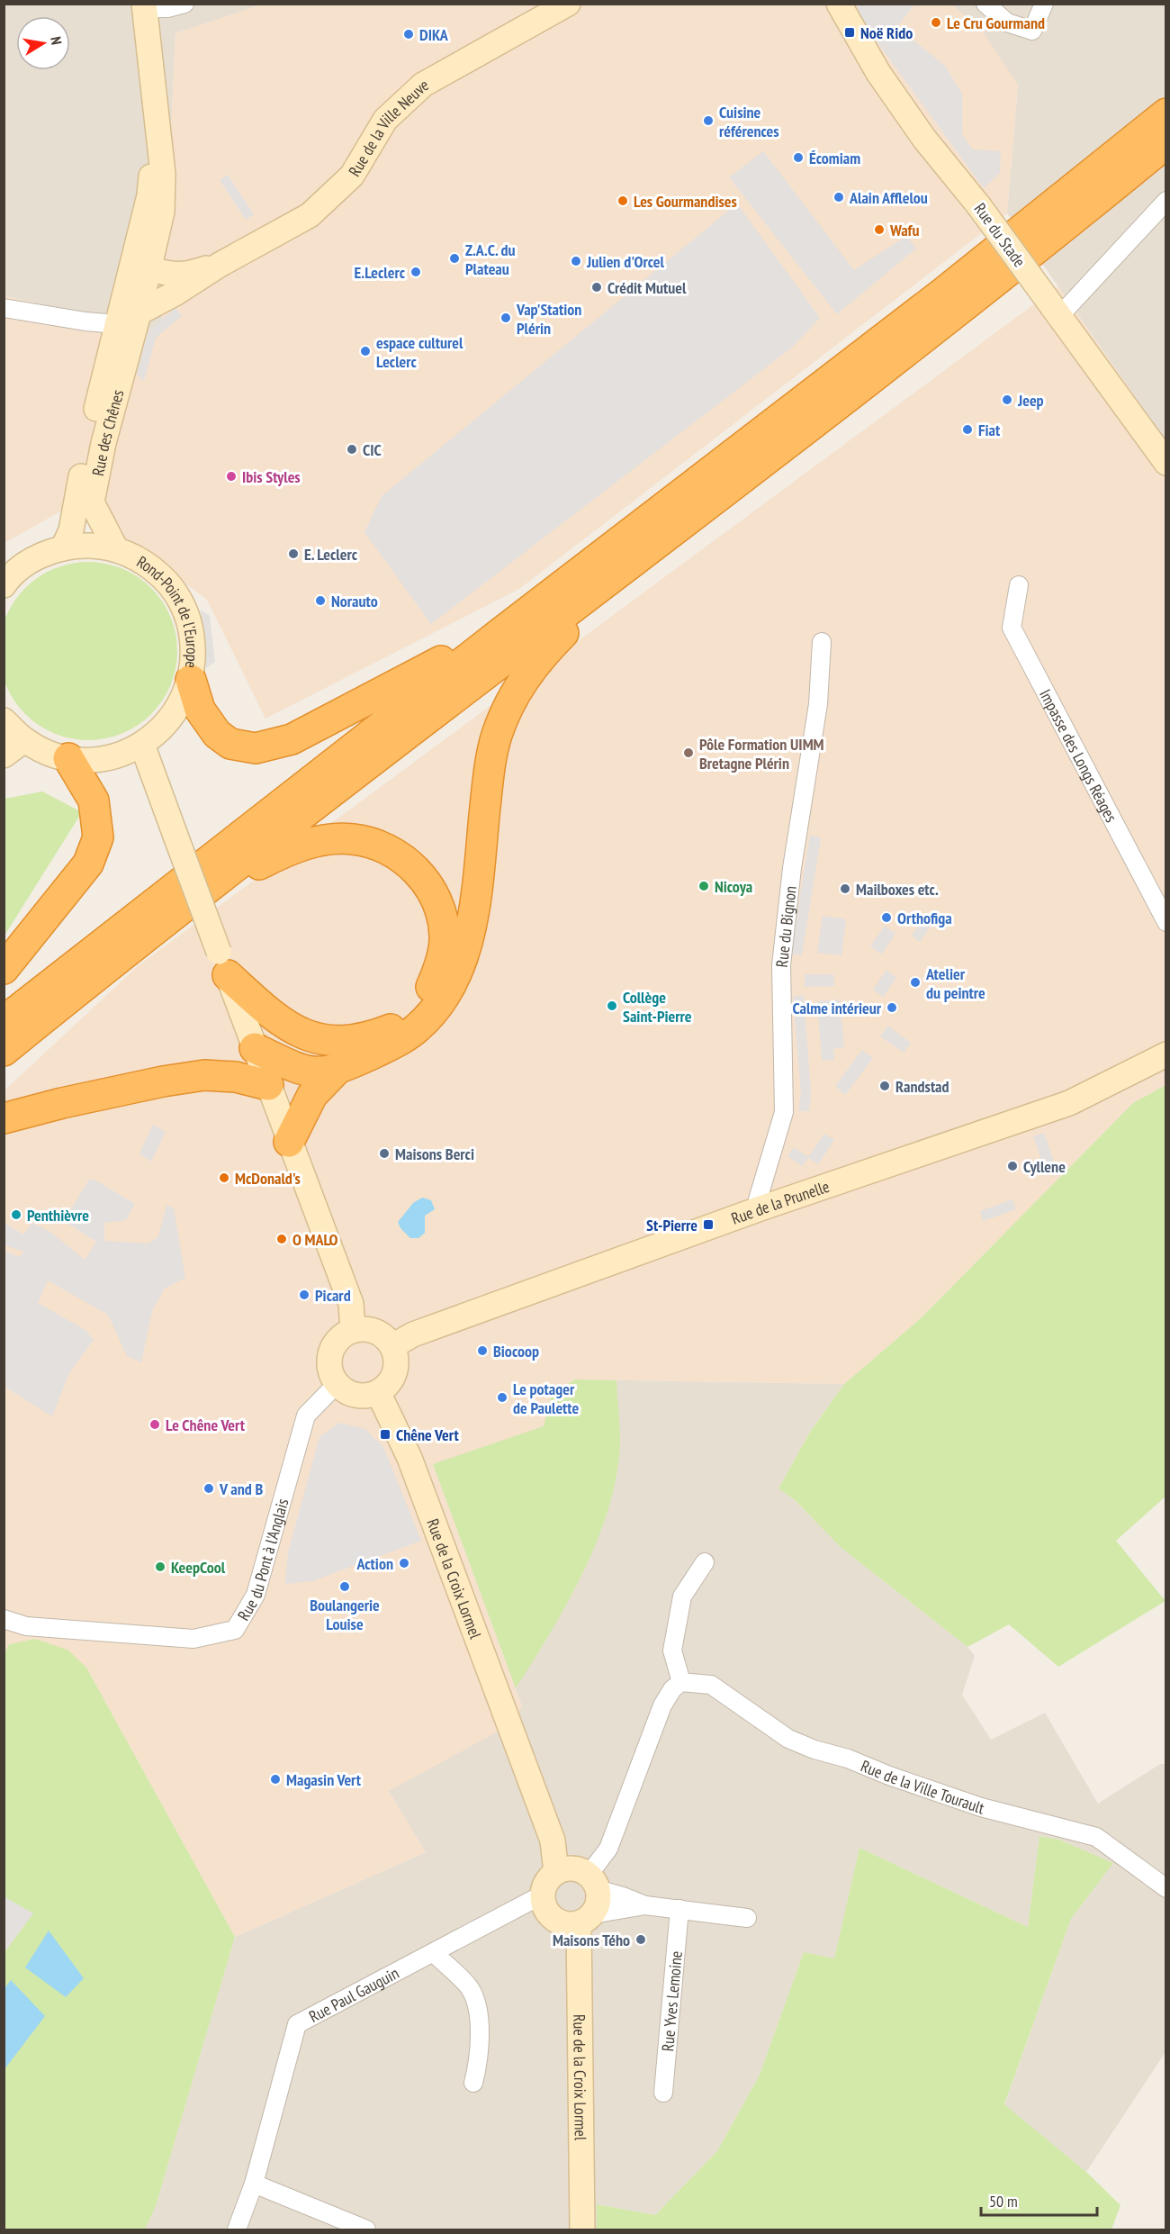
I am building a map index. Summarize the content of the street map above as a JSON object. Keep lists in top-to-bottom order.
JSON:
{
  "streets": {
    "street": [
      "Rue de la Ville Neuve",
      "Rue du Stade",
      "Rue des Chênes",
      "Rond-Point de l'Europe",
      "Impasse des Longs Réages",
      "Rue du Bignon",
      "Rue de la Prunelle",
      "Rue du Pont à l'Anglais",
      "Rue de la Croix Lormel",
      "Rue de la Ville Tourault",
      "Rue Paul Gauguin",
      "Rue Yves Lemoine"
    ]
  },
  "crossings": [
    ["Rue de la Ville Neuve", "Rue des Chênes"],
    ["Rue des Chênes", "Rond-Point de l'Europe"],
    ["Rue du Bignon", "Rue de la Prunelle"],
    ["Rue de la Prunelle", "Rue du Pont à l'Anglais"],
    ["Rue de la Prunelle", "Rue de la Croix Lormel"],
    ["Rue du Pont à l'Anglais", "Rue de la Croix Lormel"],
    ["Rue de la Croix Lormel", "Rue Paul Gauguin"]
  ],
  "places": {
    "other": [
      "Le Cru Gourmand",
      "DIKA",
      "Cuisine références",
      "Écomiam",
      "Alain Afflelou",
      "Les Gourmandises",
      "Wafu",
      "Z.A.C. du Plateau",
      "Julien d'Orcel",
      "E.Leclerc",
      "Crédit Mutuel",
      "Vap'Station Plérin",
      "espace culturel Leclerc",
      "Jeep",
      "Fiat",
      "CIC",
      "Ibis Styles",
      "E. Leclerc",
      "Norauto",
      "Pôle Formation UIMM Bretagne Plérin",
      "Nicoya",
      "Mailboxes etc.",
      "Orthofiga",
      "Atelier du peintre",
      "Collège Saint-Pierre",
      "Calme intérieur",
      "Randstad",
      "Maisons Berci",
      "Cyllene",
      "McDonald's",
      "Penthièvre",
      "O MALO",
      "Picard",
      "Biocoop",
      "Le potager de Paulette",
      "Le Chêne Vert",
      "V and B",
      "Action",
      "KeepCool",
      "Boulangerie Louise",
      "Magasin Vert",
      "Maisons Tého"
    ],
    "transit": ["Noë Rido", "St-Pierre", "Chêne Vert"]
  },
  "scale_bar": "50 m",
  "north": "right"
}
